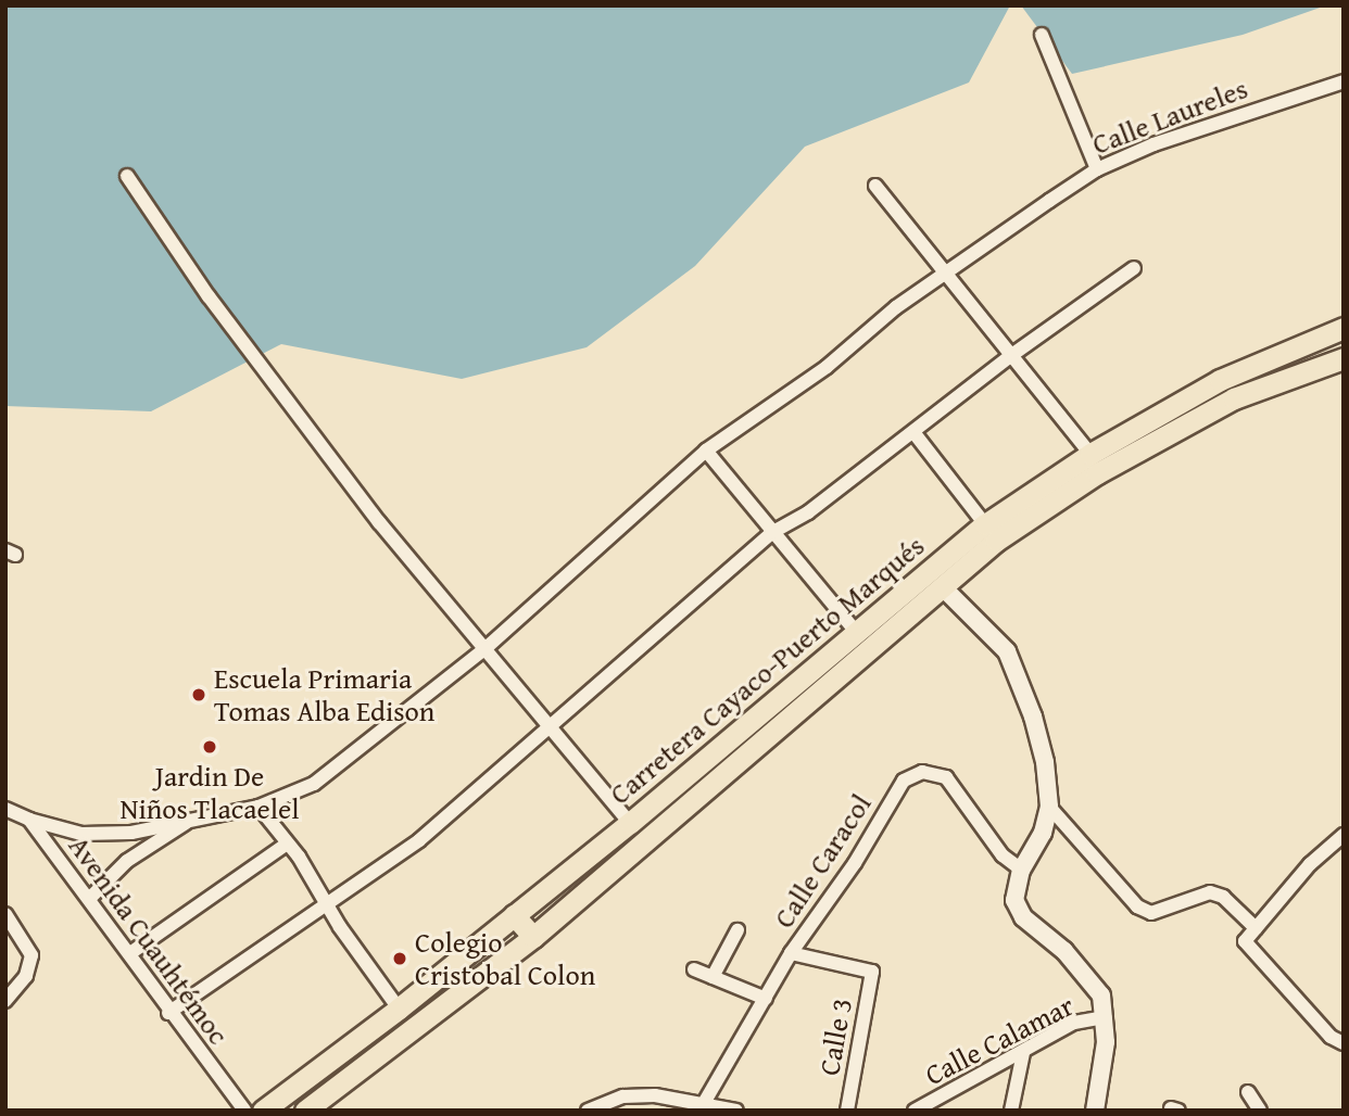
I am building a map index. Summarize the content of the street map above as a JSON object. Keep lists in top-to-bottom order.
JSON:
{
  "streets": {
    "main road": ["Carretera Cayaco-Puerto Marqués"],
    "street": [
      "Calle Laureles",
      "Calle Caracol",
      "Avenida Cuauhtémoc",
      "Calle 3",
      "Calle Calamar"
    ]
  },
  "crossings": [
    ["Calle Laureles", "Avenida Cuauhtémoc"],
    ["Calle Caracol", "Calle 3"]
  ],
  "places": ["Escuela Primaria Tomas Alba Edison", "Jardin De Niños Tlacaelel", "Colegio Cristobal Colon"]
}
